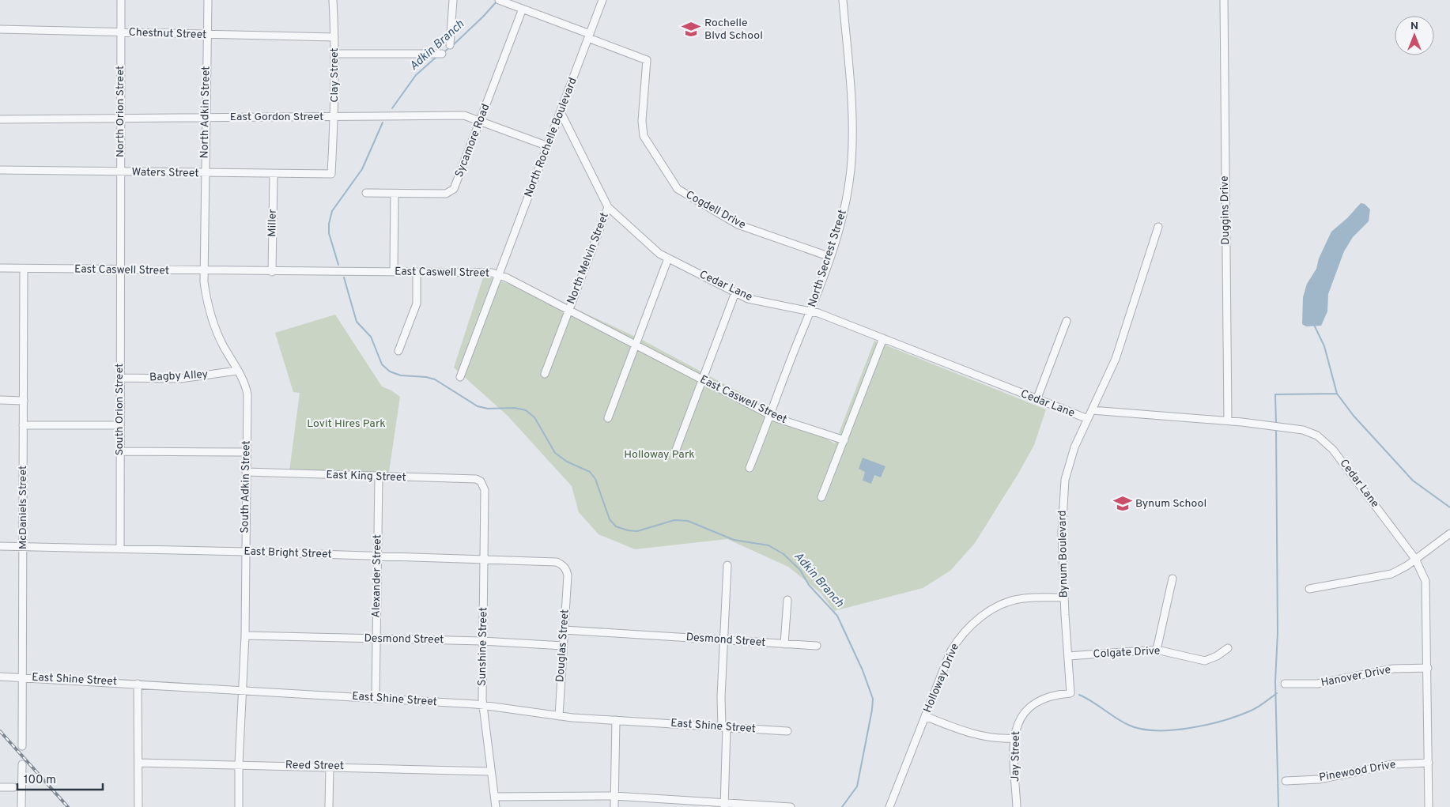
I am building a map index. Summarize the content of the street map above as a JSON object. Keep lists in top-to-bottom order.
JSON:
{
  "streets": {
    "street": [
      "Chestnut Street",
      "Clay Street",
      "North Orion Street",
      "North Adkin Street",
      "East Gordon Street",
      "North Rochelle Boulevard",
      "Sycamore Road",
      "Waters Street",
      "Cogdell Drive",
      "Duggins Drive",
      "Miller",
      "North Melvin Street",
      "North Secrest Street",
      "East Caswell Street",
      "Cedar Lane",
      "Bagby Alley",
      "South Orion Street",
      "East King Street",
      "South Adkin Street",
      "McDaniels Street",
      "East Bright Street",
      "Bynum Boulevard",
      "Alexander Street",
      "Desmond Street",
      "Douglas Street",
      "Sunshine Street",
      "Colgate Drive",
      "Hanover Drive",
      "Holloway Drive",
      "East Shine Street",
      "Jay Street",
      "Reed Street",
      "Pinewood Drive"
    ]
  },
  "crossings": [
    ["Chestnut Street", "Clay Street"],
    ["Chestnut Street", "North Orion Street"],
    ["Chestnut Street", "North Adkin Street"],
    ["Clay Street", "East Gordon Street"],
    ["Clay Street", "Waters Street"],
    ["North Orion Street", "East Gordon Street"],
    ["North Orion Street", "Waters Street"],
    ["North Orion Street", "East Caswell Street"],
    ["North Orion Street", "South Orion Street"],
    ["North Adkin Street", "East Gordon Street"],
    ["North Adkin Street", "Waters Street"],
    ["North Adkin Street", "East Caswell Street"],
    ["North Adkin Street", "South Adkin Street"],
    ["East Gordon Street", "North Rochelle Boulevard"],
    ["East Gordon Street", "Sycamore Road"],
    ["North Rochelle Boulevard", "Cogdell Drive"],
    ["North Rochelle Boulevard", "East Caswell Street"],
    ["North Rochelle Boulevard", "Cedar Lane"],
    ["Waters Street", "Miller"],
    ["Cogdell Drive", "North Secrest Street"],
    ["Duggins Drive", "Cedar Lane"],
    ["Miller", "East Caswell Street"],
    ["North Melvin Street", "East Caswell Street"],
    ["North Melvin Street", "Cedar Lane"],
    ["North Secrest Street", "East Caswell Street"],
    ["North Secrest Street", "Cedar Lane"],
    ["East Caswell Street", "South Orion Street"],
    ["East Caswell Street", "South Adkin Street"],
    ["East Caswell Street", "McDaniels Street"],
    ["Cedar Lane", "Bynum Boulevard"],
    ["Cedar Lane", "Hanover Drive"],
    ["Cedar Lane", "Pinewood Drive"],
    ["Bagby Alley", "South Orion Street"],
    ["Bagby Alley", "South Adkin Street"],
    ["South Orion Street", "East Bright Street"],
    ["East King Street", "South Adkin Street"],
    ["East King Street", "Alexander Street"],
    ["East King Street", "Sunshine Street"],
    ["South Adkin Street", "East Bright Street"],
    ["South Adkin Street", "Desmond Street"],
    ["South Adkin Street", "East Shine Street"],
    ["South Adkin Street", "Reed Street"],
    ["McDaniels Street", "East Bright Street"],
    ["McDaniels Street", "East Shine Street"],
    ["East Bright Street", "Alexander Street"],
    ["East Bright Street", "Douglas Street"],
    ["East Bright Street", "Sunshine Street"],
    ["Bynum Boulevard", "Colgate Drive"],
    ["Bynum Boulevard", "Holloway Drive"],
    ["Bynum Boulevard", "Jay Street"],
    ["Alexander Street", "Desmond Street"],
    ["Alexander Street", "East Shine Street"],
    ["Desmond Street", "Douglas Street"],
    ["Desmond Street", "Sunshine Street"],
    ["Douglas Street", "East Shine Street"],
    ["Sunshine Street", "East Shine Street"],
    ["Sunshine Street", "Reed Street"]
  ],
  "water": ["Adkin Branch"],
  "parks": ["Lovit Hires Park", "Holloway Park"],
  "places": {
    "school or university": ["Rochelle Blvd School", "Bynum School"]
  },
  "scale_bar": "100 m",
  "north": "top"
}
